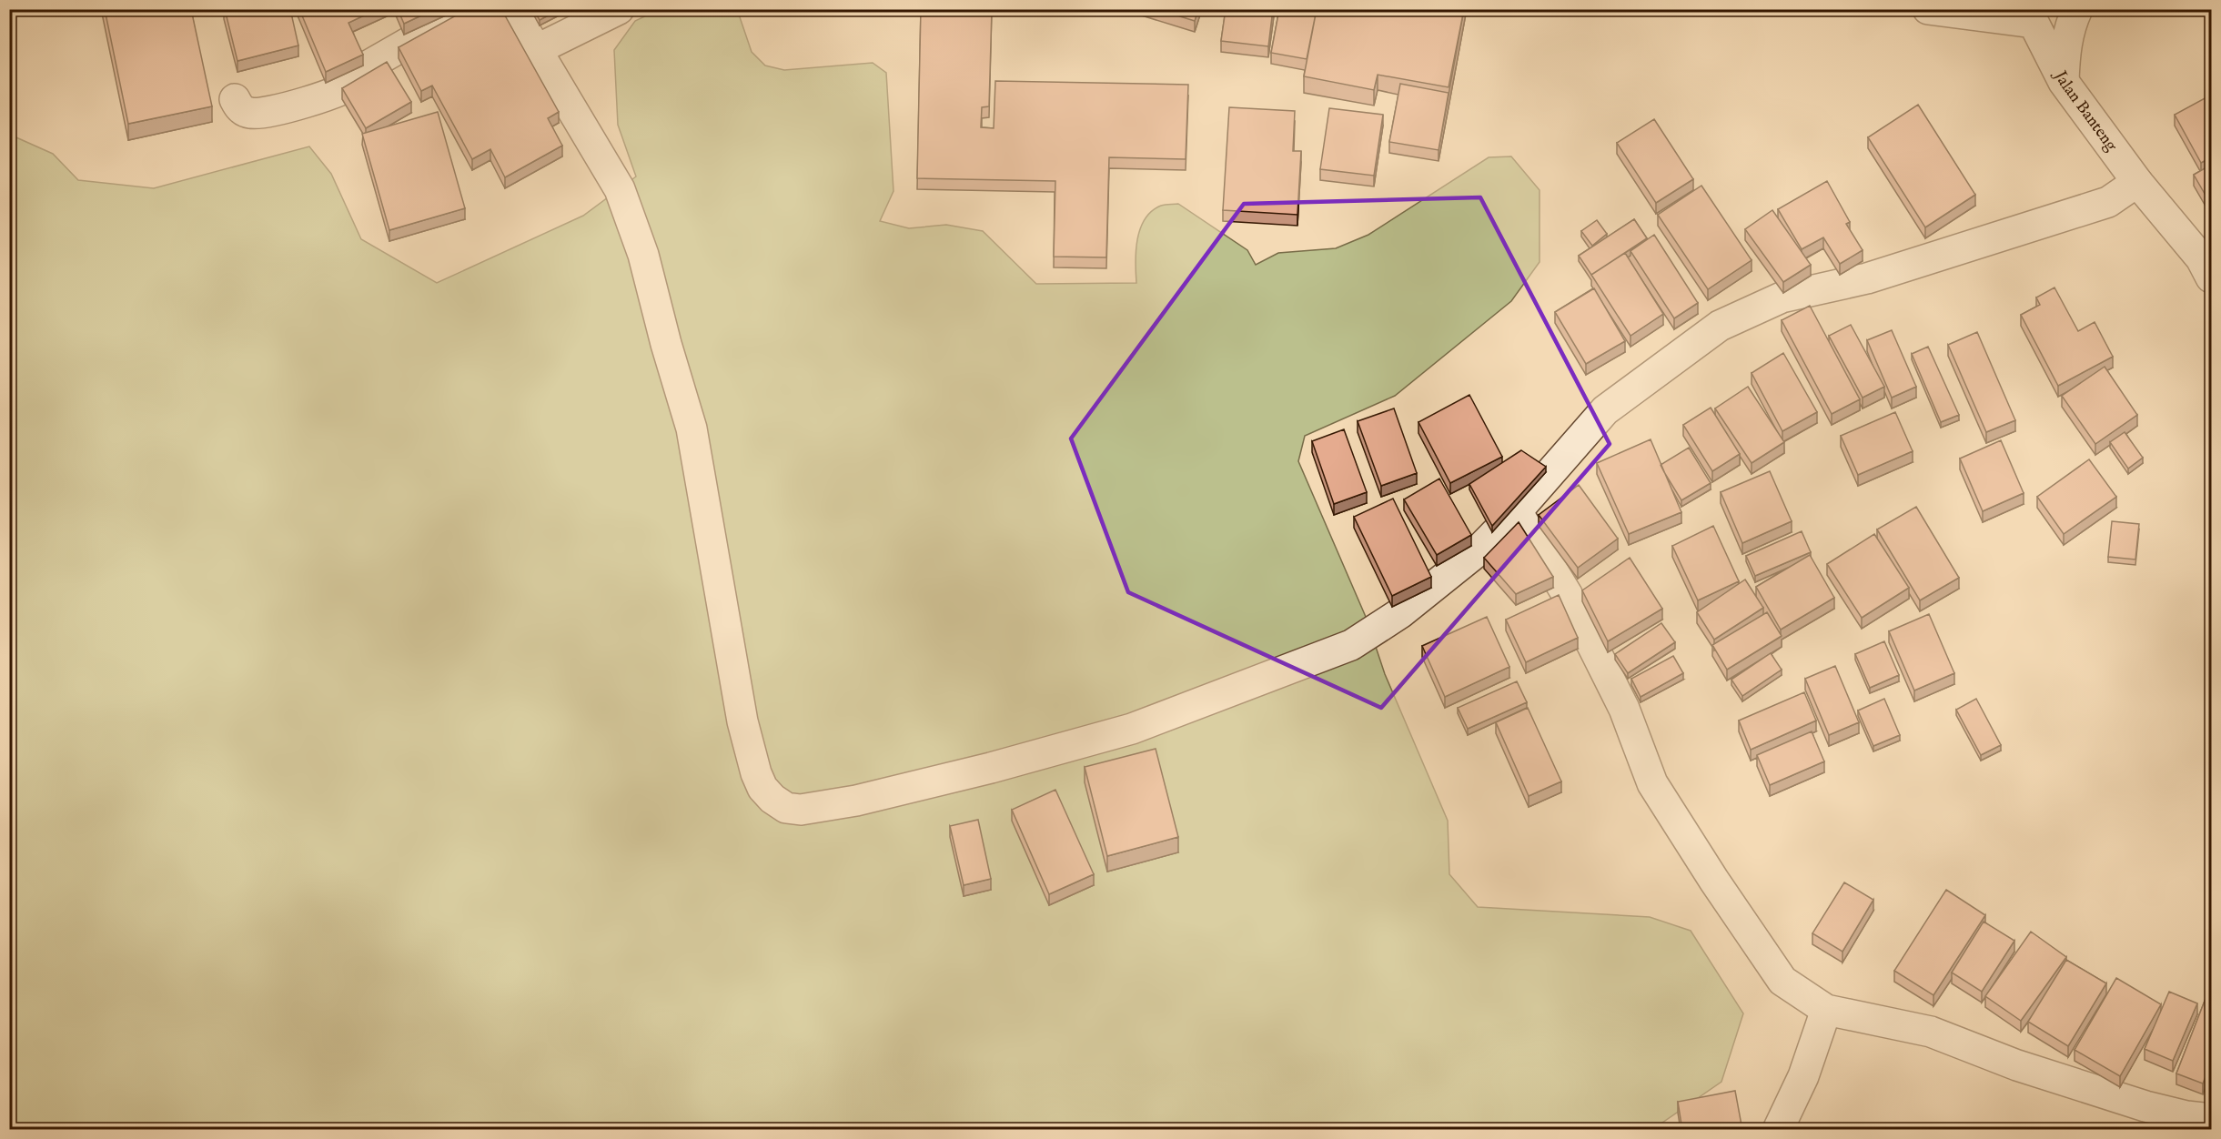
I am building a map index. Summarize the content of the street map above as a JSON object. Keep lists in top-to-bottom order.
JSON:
{
  "streets": {
    "street": ["Jalan Banteng"]
  }
}
